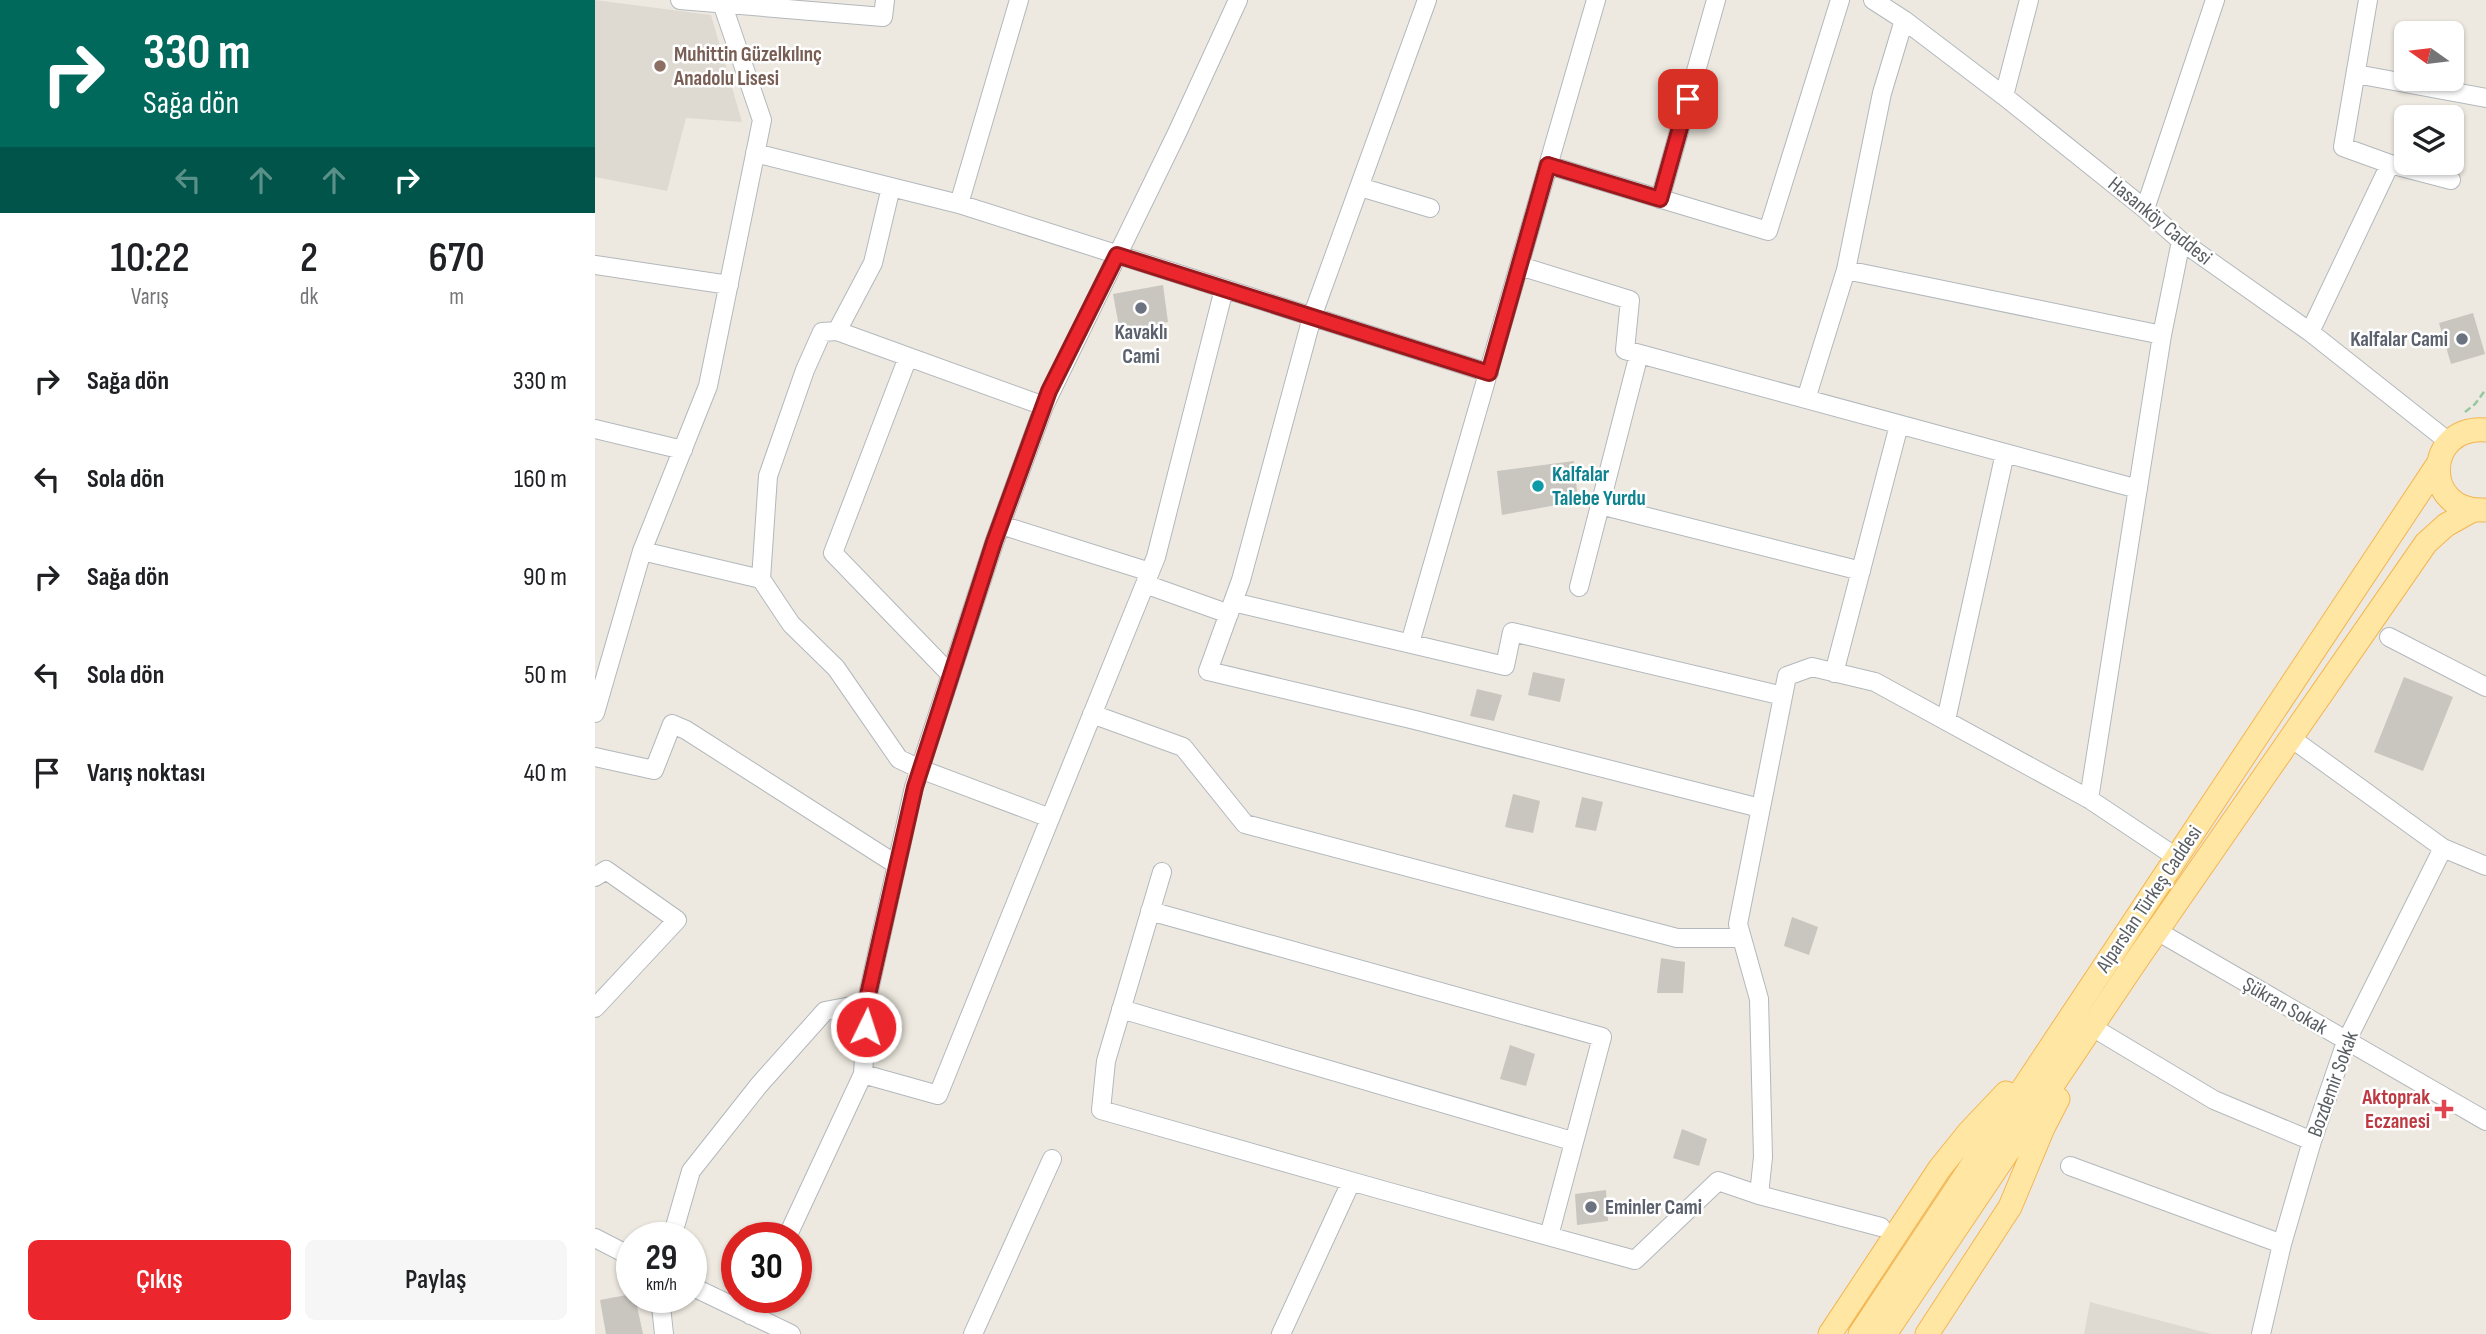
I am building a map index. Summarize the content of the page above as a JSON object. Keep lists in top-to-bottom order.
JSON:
{
  "streets": {
    "main road": ["Alparslan Türkeş Caddesi"],
    "street": ["Hasanköy Caddesi", "Şükran Sokak", "Bozdemir Sokak"]
  },
  "crossings": [
    ["Hasanköy Caddesi", "Alparslan Türkeş Caddesi"],
    ["Alparslan Türkeş Caddesi", "Şükran Sokak"],
    ["Şükran Sokak", "Bozdemir Sokak"]
  ],
  "places": {
    "other": [
      "Muhittin Güzelkılınç Anadolu Lisesi",
      "Kavaklı Cami",
      "Kalfalar Cami",
      "Kalfalar Talebe Yurdu",
      "Eminler Cami"
    ],
    "health": ["Aktoprak Eczanesi"]
  },
  "north": "left",
  "page": {
    "turn": ["330 m", "Sağa dön"],
    "eta": [
      "10:22",
      "Varış",
      "2",
      "dk",
      "670",
      "m"
    ],
    "list": [
      {
        "name": "Sağa dön",
        "value": "330 m"
      },
      {
        "name": "Sola dön",
        "value": "160 m"
      },
      {
        "name": "Sağa dön",
        "value": "90 m"
      },
      {
        "name": "Sola dön",
        "value": "50 m"
      },
      {
        "name": "Varış noktası",
        "value": "40 m"
      }
    ],
    "speed": "29 km/h",
    "limit": "30",
    "buttons": ["Çıkış", "Paylaş"]
  }
}
